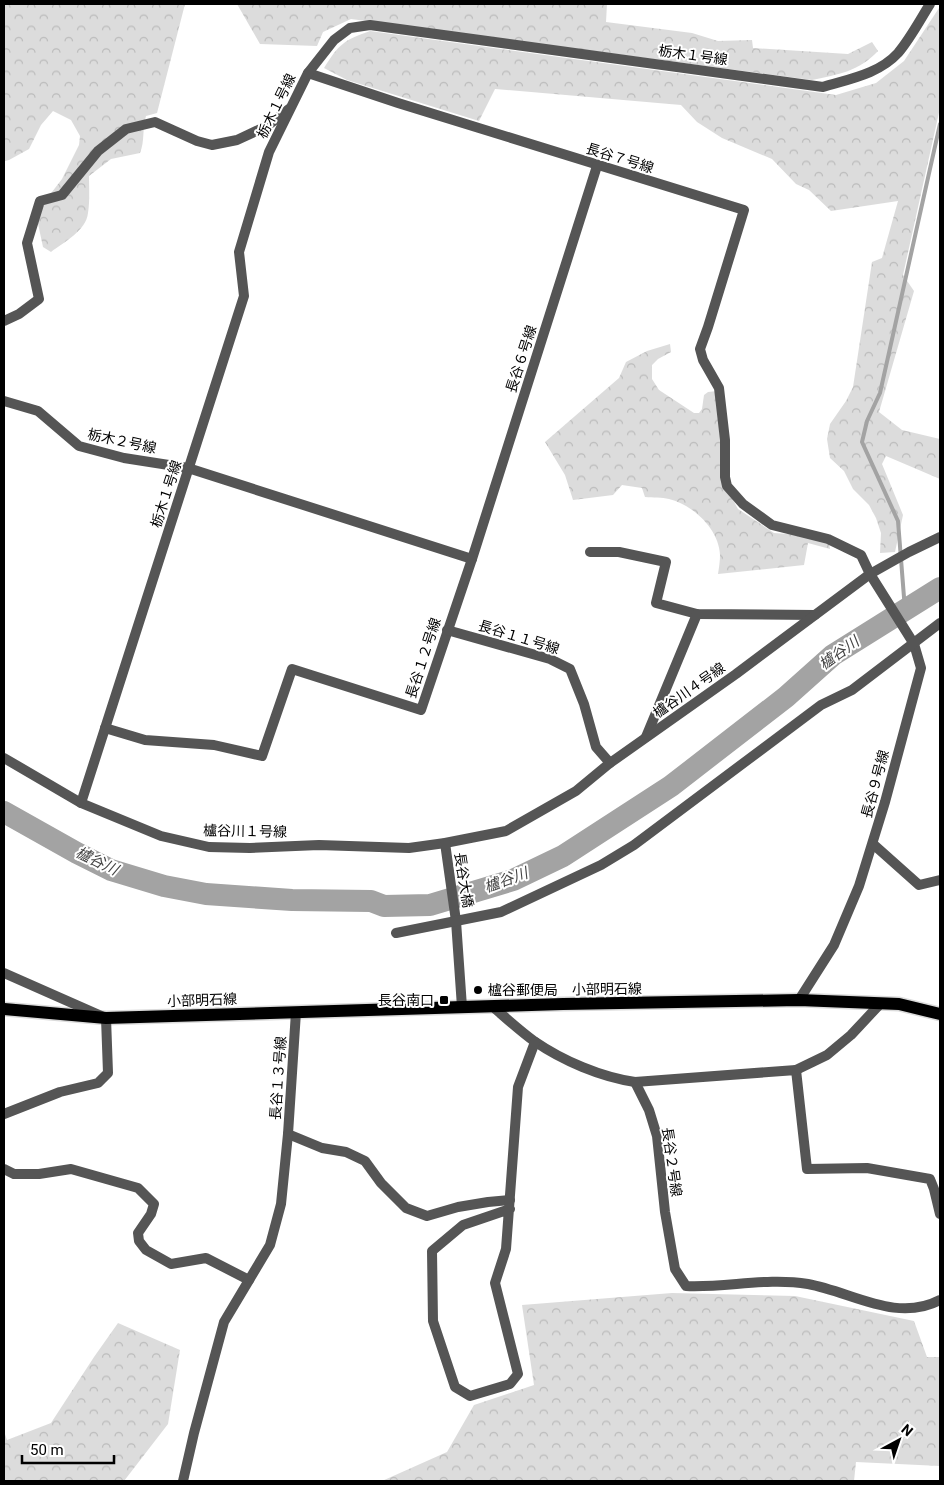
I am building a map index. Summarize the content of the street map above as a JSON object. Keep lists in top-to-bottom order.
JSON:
{
  "streets": {
    "main road": ["小部明石線"],
    "street": [
      "栃木１号線",
      "長谷７号線",
      "長谷６号線",
      "栃木２号線",
      "長谷１１号線",
      "長谷１２号線",
      "櫨谷川４号線",
      "長谷９号線",
      "櫨谷川１号線",
      "長谷大橋",
      "長谷１３号線",
      "長谷２号線"
    ]
  },
  "crossings": [
    ["栃木１号線", "長谷７号線"],
    ["栃木１号線", "栃木２号線"],
    ["栃木１号線", "長谷１２号線"],
    ["栃木１号線", "櫨谷川１号線"],
    ["長谷７号線", "長谷６号線"],
    ["長谷７号線", "長谷９号線"],
    ["長谷６号線", "長谷１２号線"],
    ["長谷１１号線", "長谷１２号線"],
    ["長谷１１号線", "櫨谷川４号線"],
    ["櫨谷川４号線", "長谷９号線"],
    ["櫨谷川４号線", "櫨谷川１号線"],
    ["櫨谷川４号線", "長谷大橋"],
    ["長谷９号線", "小部明石線"],
    ["櫨谷川１号線", "長谷大橋"],
    ["長谷大橋", "小部明石線"],
    ["小部明石線", "長谷１３号線"]
  ],
  "water": ["櫨谷川"],
  "places": {
    "other": ["櫨谷郵便局"],
    "transit": ["長谷南口"]
  },
  "scale_bar": "50 m",
  "north": "top right"
}
